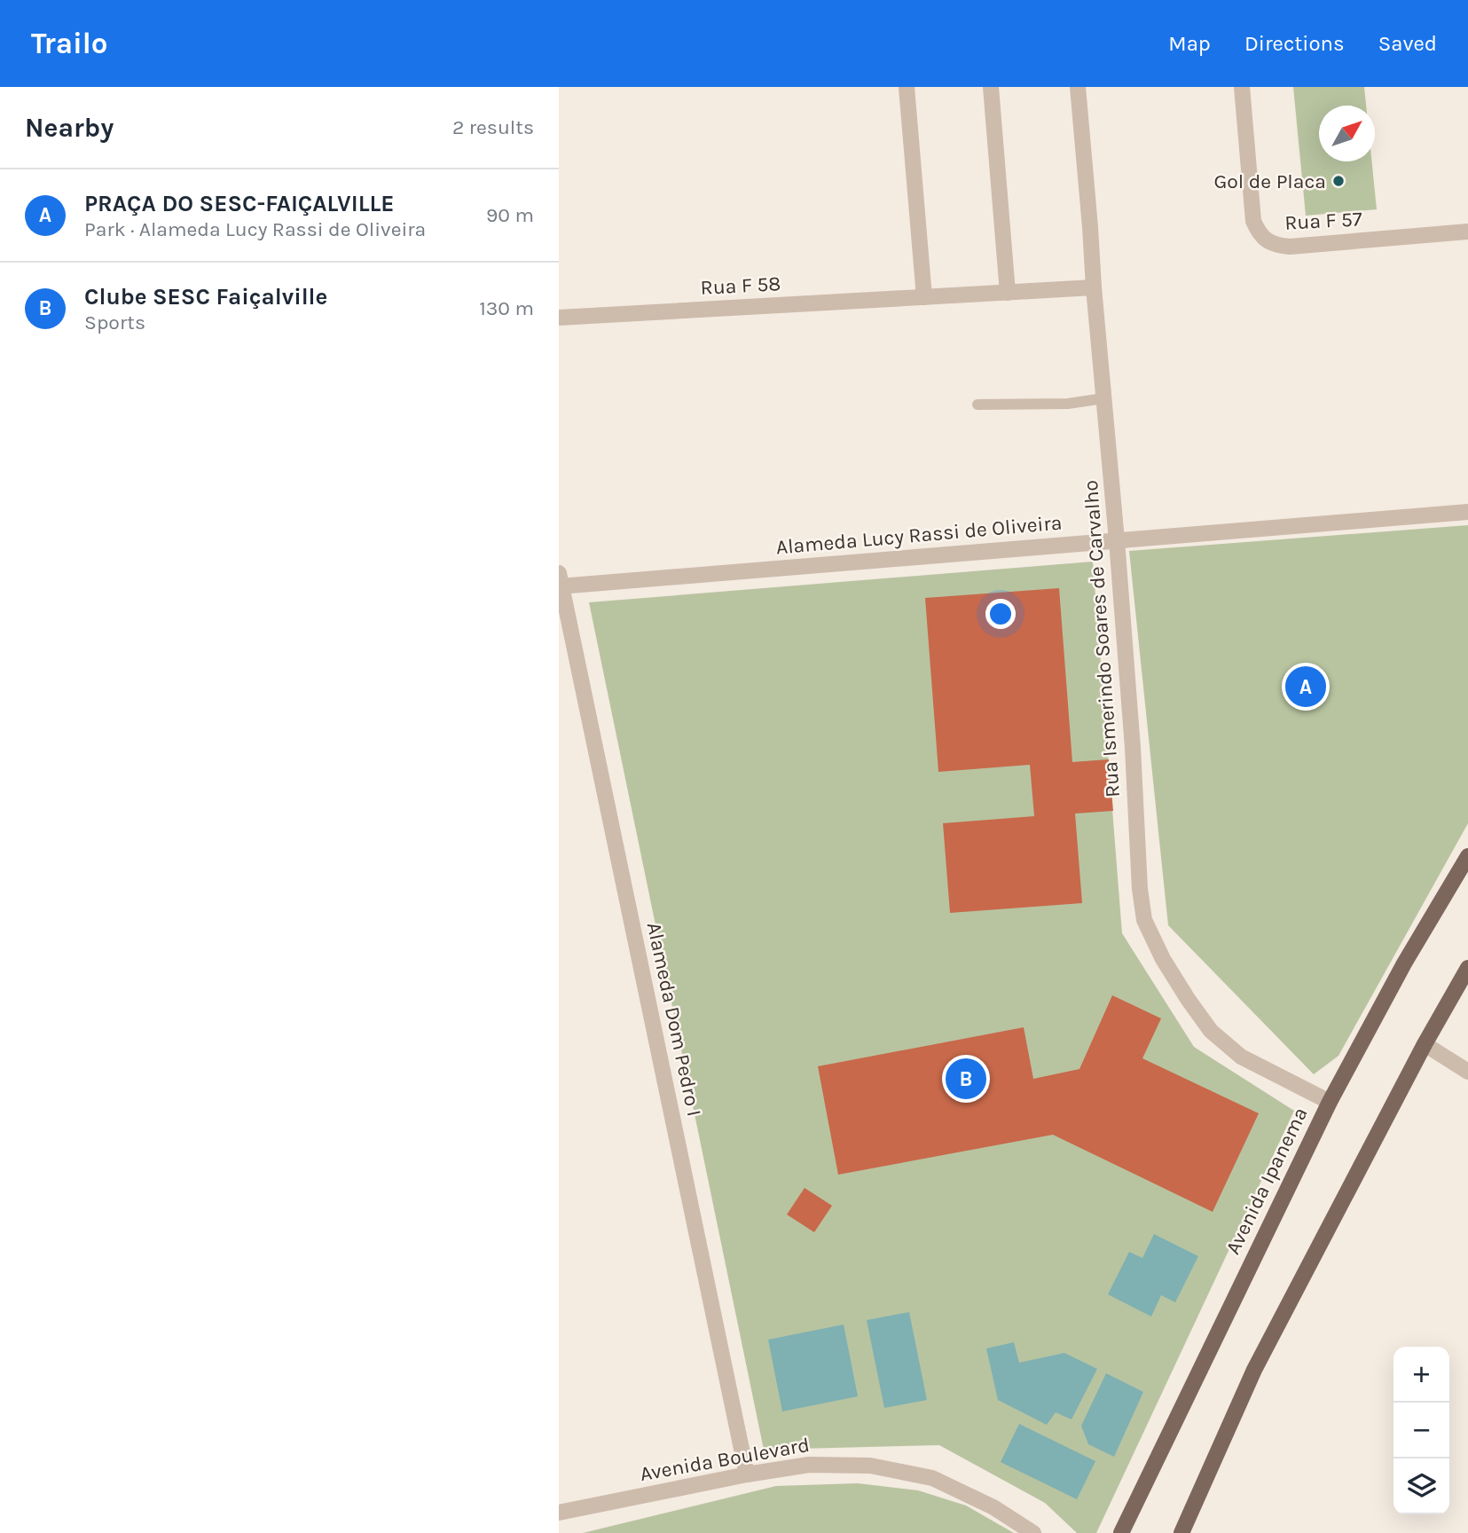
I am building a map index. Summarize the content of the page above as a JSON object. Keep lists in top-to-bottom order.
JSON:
{
  "streets": {
    "main road": ["Avenida Ipanema"],
    "street": [
      "Rua F 57",
      "Rua F 58",
      "Alameda Lucy Rassi de Oliveira",
      "Rua Ismerindo Soares de Carvalho",
      "Alameda Dom Pedro I",
      "Avenida Boulevard"
    ]
  },
  "crossings": [
    ["Rua F 58", "Rua Ismerindo Soares de Carvalho"],
    ["Alameda Lucy Rassi de Oliveira", "Rua Ismerindo Soares de Carvalho"],
    ["Alameda Lucy Rassi de Oliveira", "Alameda Dom Pedro I"],
    ["Rua Ismerindo Soares de Carvalho", "Avenida Ipanema"],
    ["Alameda Dom Pedro I", "Avenida Boulevard"]
  ],
  "places": ["Gol de Placa"],
  "north": "top right",
  "page": {
    "header": "Trailo",
    "nav": ["Map", "Directions", "Saved"],
    "heading": ["Nearby", "2 results"],
    "list": [
      {
        "mark": "A",
        "name": "PRAÇA DO SESC-FAIÇALVILLE",
        "note": "Park · Alameda Lucy Rassi de Oliveira",
        "value": "90 m"
      },
      {
        "mark": "B",
        "name": "Clube SESC Faiçalville",
        "note": "Sports",
        "value": "130 m"
      }
    ],
    "pins": ["A", "B"],
    "map_buttons": ["+", "−"]
  }
}
